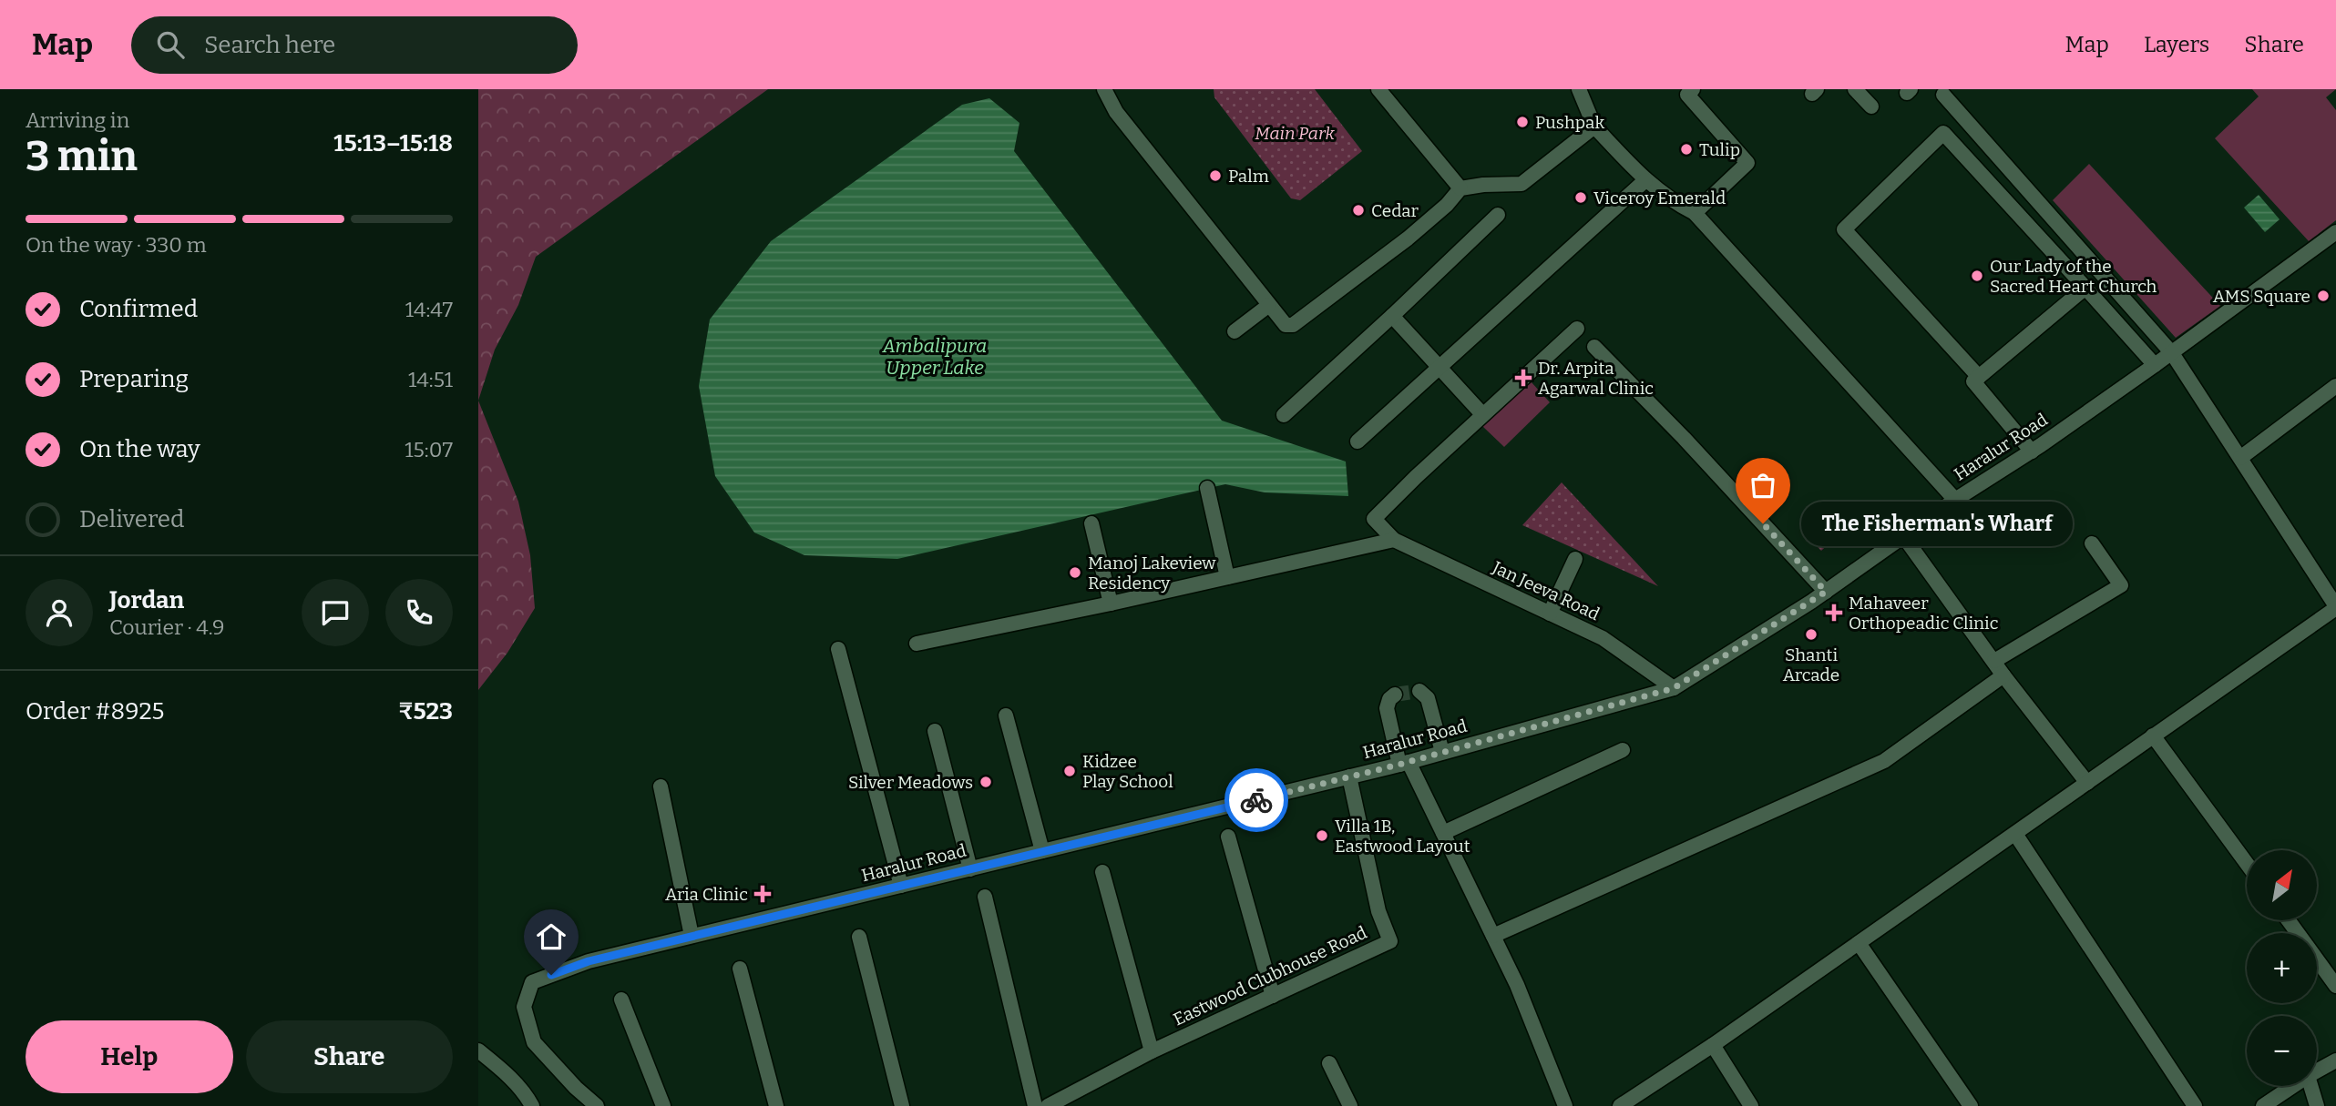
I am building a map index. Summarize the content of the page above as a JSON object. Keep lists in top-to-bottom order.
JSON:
{
  "streets": {
    "street": ["Haralur Road", "Jan Jeeva Road", "Eastwood Clubhouse Road"]
  },
  "crossings": [
    ["Haralur Road", "Jan Jeeva Road"],
    ["Haralur Road", "Eastwood Clubhouse Road"]
  ],
  "water": ["Ambalipura Upper Lake"],
  "parks": ["Main Park"],
  "places": {
    "other": [
      "Pushpak",
      "Tulip",
      "Palm",
      "Viceroy Emerald",
      "Cedar",
      "Our Lady of the Sacred Heart Church",
      "AMS Square",
      "The Fisherman's Wharf",
      "Manoj Lakeview Residency",
      "Shanti Arcade",
      "Kidzee Play School",
      "Silver Meadows",
      "Villa 1B, Eastwood Layout"
    ],
    "health": ["Dr. Arpita Agarwal Clinic", "Mahaveer Orthopeadic Clinic", "Aria Clinic"]
  },
  "north": "top right",
  "page": {
    "header": "Map",
    "search": "Search here",
    "nav": ["Map", "Layers", "Share"],
    "heading": ["3 min", "Arriving in", "15:13–15:18"],
    "panel": [
      "Jordan",
      "Courier · 4.9",
      "Order #8925",
      "₹523"
    ],
    "bar": "On the way · 330 m",
    "list": [
      ["Confirmed", "14:47"],
      ["Preparing", "14:51"],
      ["On the way", "15:07"],
      "Delivered"
    ],
    "bubble": "The Fisherman's Wharf",
    "map_buttons": ["+", "−"],
    "buttons": ["Help", "Share"]
  }
}
